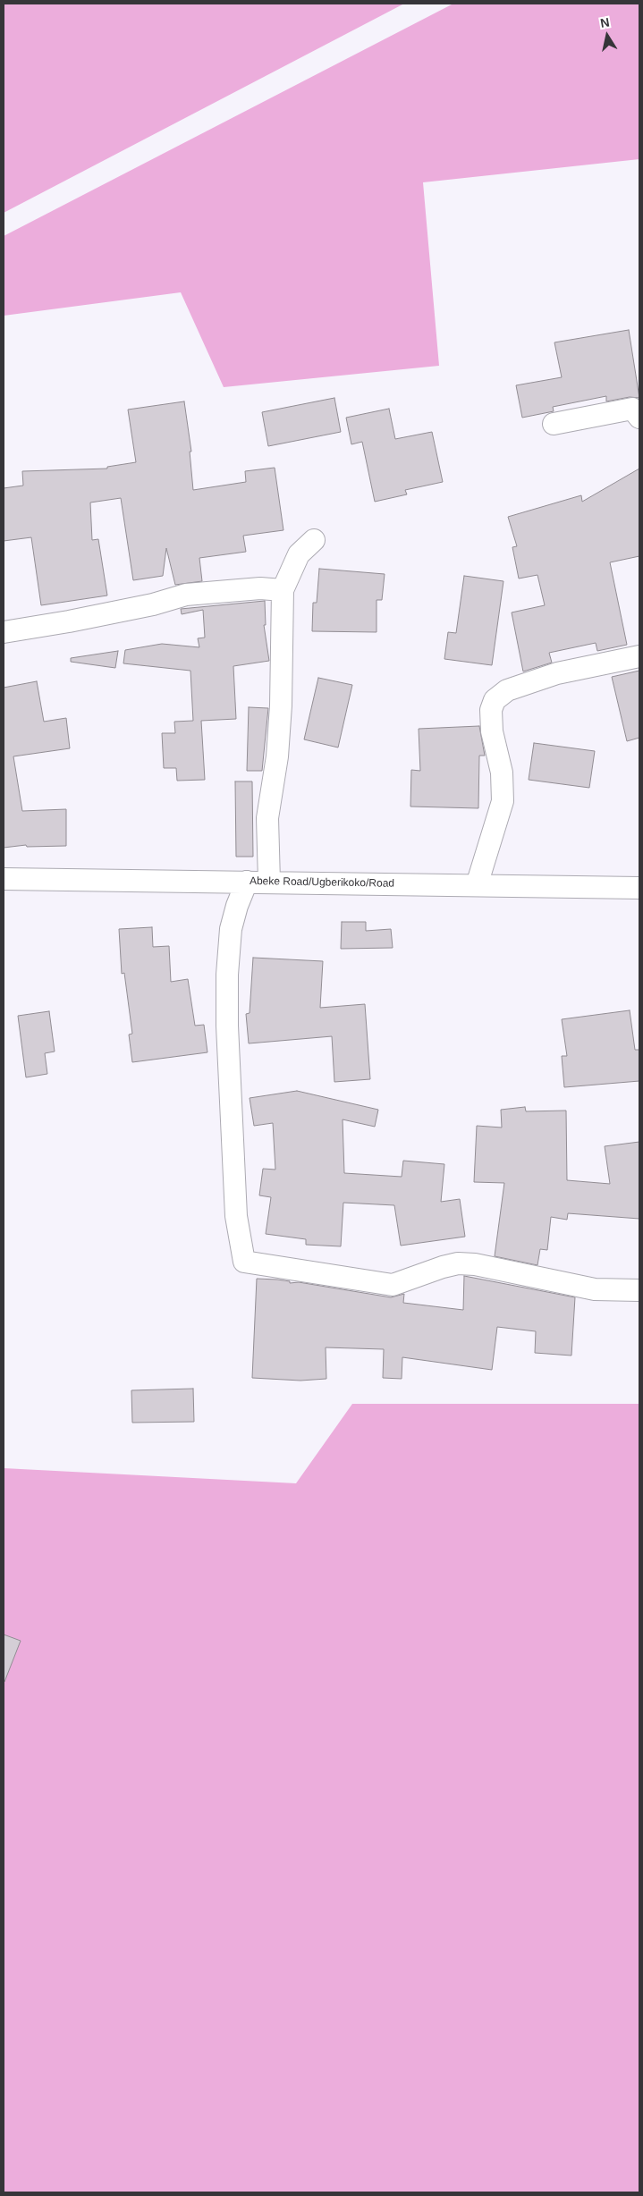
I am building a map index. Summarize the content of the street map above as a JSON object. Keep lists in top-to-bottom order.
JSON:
{
  "streets": {
    "street": ["Abeke Road/Ugberikoko/Road"]
  },
  "north": "top"
}
